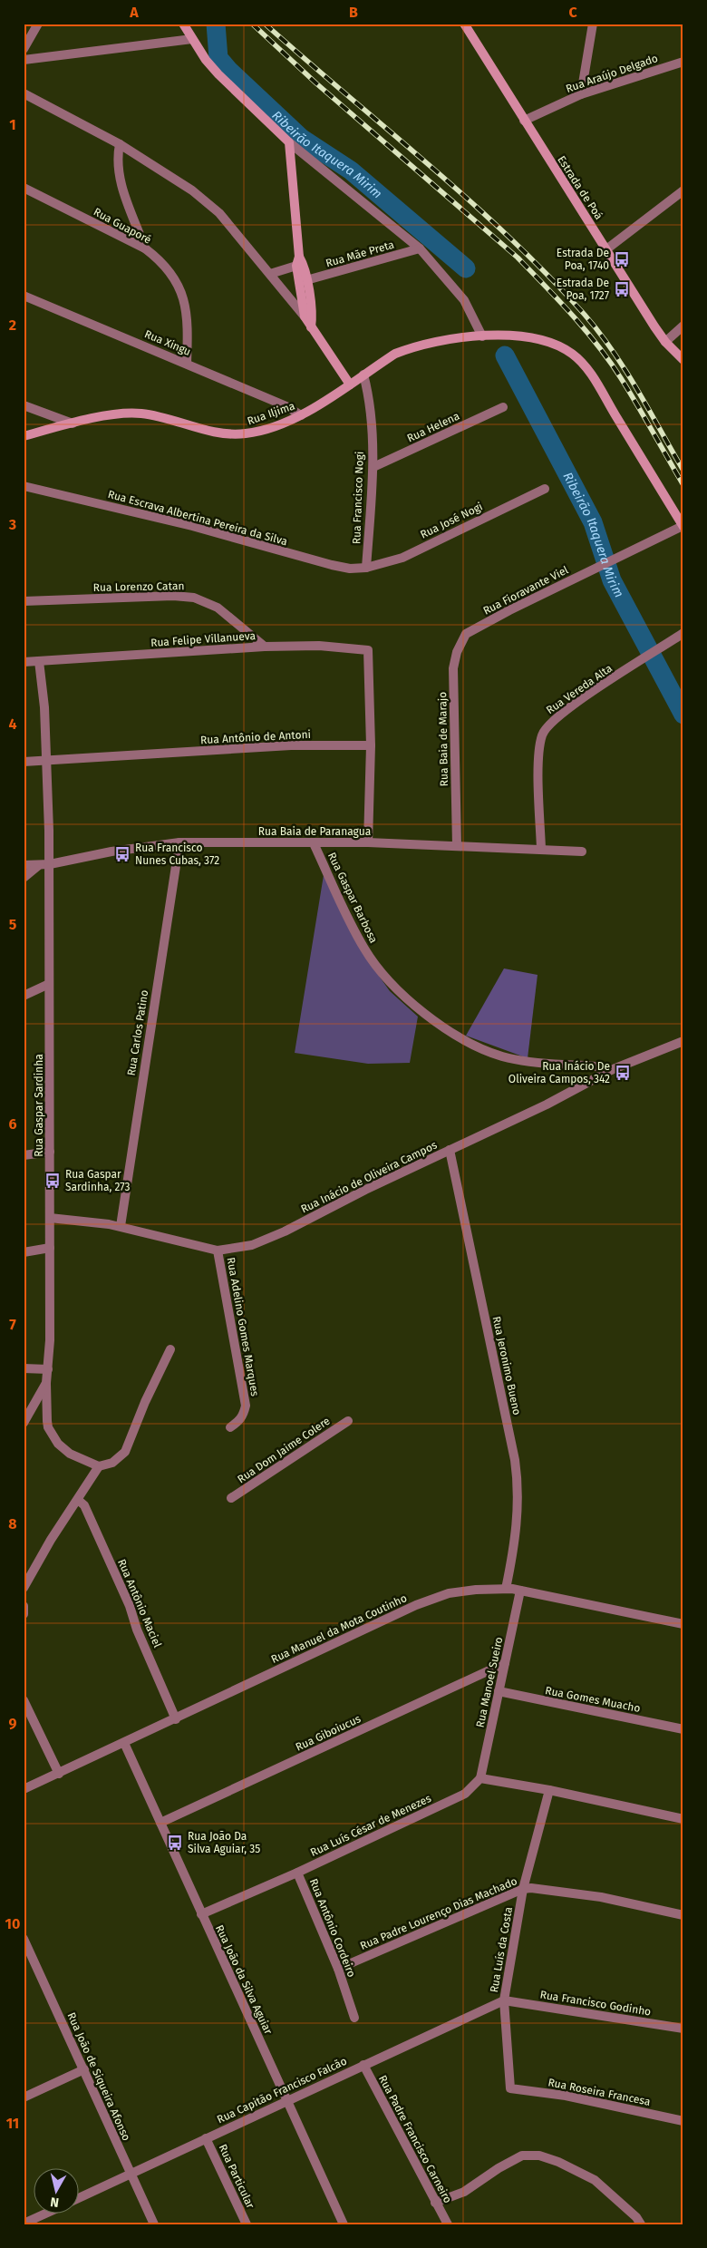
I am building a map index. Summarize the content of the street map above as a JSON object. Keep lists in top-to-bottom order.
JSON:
{
  "streets": {
    "main road": ["Estrada de Poá", "Rua Iljima"],
    "street": [
      "Rua Araújo Delgado",
      "Rua Guaporé",
      "Rua Mãe Preta",
      "Rua Xingu",
      "Rua Helena",
      "Rua Francisco Nogi",
      "Rua Escrava Albertina Pereira da Silva",
      "Rua José Nogi",
      "Rua Lorenzo Catan",
      "Rua Fioravante Viel",
      "Rua Felipe Villanueva",
      "Rua Vereda Alta",
      "Rua Antônio de Antoni",
      "Rua Baia de Marajo",
      "Rua Baia de Paranagua",
      "Rua Gaspar Barbosa",
      "Rua Carlos Patino",
      "Rua Gaspar Sardinha",
      "Rua Inácio de Oliveira Campos",
      "Rua Adelino Gomes Marques",
      "Rua Jeronimo Bueno",
      "Rua Dom Jaime Colere",
      "Rua Antônio Maciel",
      "Rua Manuel da Mota Coutinho",
      "Rua Manoel Sueiro",
      "Rua Gomes Muacho",
      "Rua Giboiucus",
      "Rua Luís César de Menezes",
      "Rua Padre Lourenço Dias Machado",
      "Rua Antônio Cordeiro",
      "Rua Luís da Costa",
      "Rua João da Silva Aguiar",
      "Rua Francisco Godinho",
      "Rua João de Siqueira Afonso",
      "Rua Capitão Francisco Falcão",
      "Rua Roseira Francesa",
      "Rua Padre Francisco Carneiro",
      "Rua Particular"
    ]
  },
  "crossings": [
    ["Rua Araújo Delgado", "Estrada de Poá"],
    ["Rua Guaporé", "Rua Xingu"],
    ["Rua Xingu", "Rua Iljima"],
    ["Rua Iljima", "Rua Francisco Nogi"],
    ["Rua Iljima", "Rua Fioravante Viel"],
    ["Rua Helena", "Rua Francisco Nogi"],
    ["Rua Francisco Nogi", "Rua Escrava Albertina Pereira da Silva"],
    ["Rua Francisco Nogi", "Rua José Nogi"],
    ["Rua Escrava Albertina Pereira da Silva", "Rua José Nogi"],
    ["Rua Lorenzo Catan", "Rua Felipe Villanueva"],
    ["Rua Fioravante Viel", "Rua Baia de Marajo"],
    ["Rua Felipe Villanueva", "Rua Antônio de Antoni"],
    ["Rua Vereda Alta", "Rua Baia de Paranagua"],
    ["Rua Antônio de Antoni", "Rua Gaspar Sardinha"],
    ["Rua Baia de Marajo", "Rua Baia de Paranagua"],
    ["Rua Baia de Paranagua", "Rua Gaspar Barbosa"],
    ["Rua Baia de Paranagua", "Rua Carlos Patino"],
    ["Rua Baia de Paranagua", "Rua Gaspar Sardinha"],
    ["Rua Gaspar Barbosa", "Rua Inácio de Oliveira Campos"],
    ["Rua Carlos Patino", "Rua Inácio de Oliveira Campos"],
    ["Rua Gaspar Sardinha", "Rua Inácio de Oliveira Campos"],
    ["Rua Inácio de Oliveira Campos", "Rua Adelino Gomes Marques"],
    ["Rua Inácio de Oliveira Campos", "Rua Jeronimo Bueno"],
    ["Rua Jeronimo Bueno", "Rua Manuel da Mota Coutinho"],
    ["Rua Antônio Maciel", "Rua Manuel da Mota Coutinho"],
    ["Rua Manuel da Mota Coutinho", "Rua Manoel Sueiro"],
    ["Rua Manuel da Mota Coutinho", "Rua João da Silva Aguiar"],
    ["Rua Manoel Sueiro", "Rua Gomes Muacho"],
    ["Rua Manoel Sueiro", "Rua Giboiucus"],
    ["Rua Manoel Sueiro", "Rua Luís César de Menezes"],
    ["Rua Giboiucus", "Rua João da Silva Aguiar"],
    ["Rua Luís César de Menezes", "Rua Antônio Cordeiro"],
    ["Rua Luís César de Menezes", "Rua João da Silva Aguiar"],
    ["Rua Padre Lourenço Dias Machado", "Rua Antônio Cordeiro"],
    ["Rua Padre Lourenço Dias Machado", "Rua Luís da Costa"],
    ["Rua Luís da Costa", "Rua Francisco Godinho"],
    ["Rua Luís da Costa", "Rua Capitão Francisco Falcão"],
    ["Rua Luís da Costa", "Rua Roseira Francesa"],
    ["Rua João da Silva Aguiar", "Rua Capitão Francisco Falcão"],
    ["Rua Francisco Godinho", "Rua Capitão Francisco Falcão"],
    ["Rua João de Siqueira Afonso", "Rua Capitão Francisco Falcão"],
    ["Rua Capitão Francisco Falcão", "Rua Padre Francisco Carneiro"],
    ["Rua Capitão Francisco Falcão", "Rua Particular"]
  ],
  "water": ["Ribeirão Itaquera Mirim"],
  "places": {
    "bus stop": [
      "Estrada De Poa, 1740",
      "Estrada De Poa, 1727",
      "Rua Francisco Nunes Cubas, 372",
      "Rua Inácio De Oliveira Campos, 342",
      "Rua Gaspar Sardinha, 273",
      "Rua João Da Silva Aguiar, 35"
    ]
  },
  "north": "bottom",
  "grid": {
    "columns": ["A", "B", "C"],
    "rows": [
      "1",
      "2",
      "3",
      "4",
      "5",
      "6",
      "7",
      "8",
      "9",
      "10",
      "11"
    ]
  }
}
